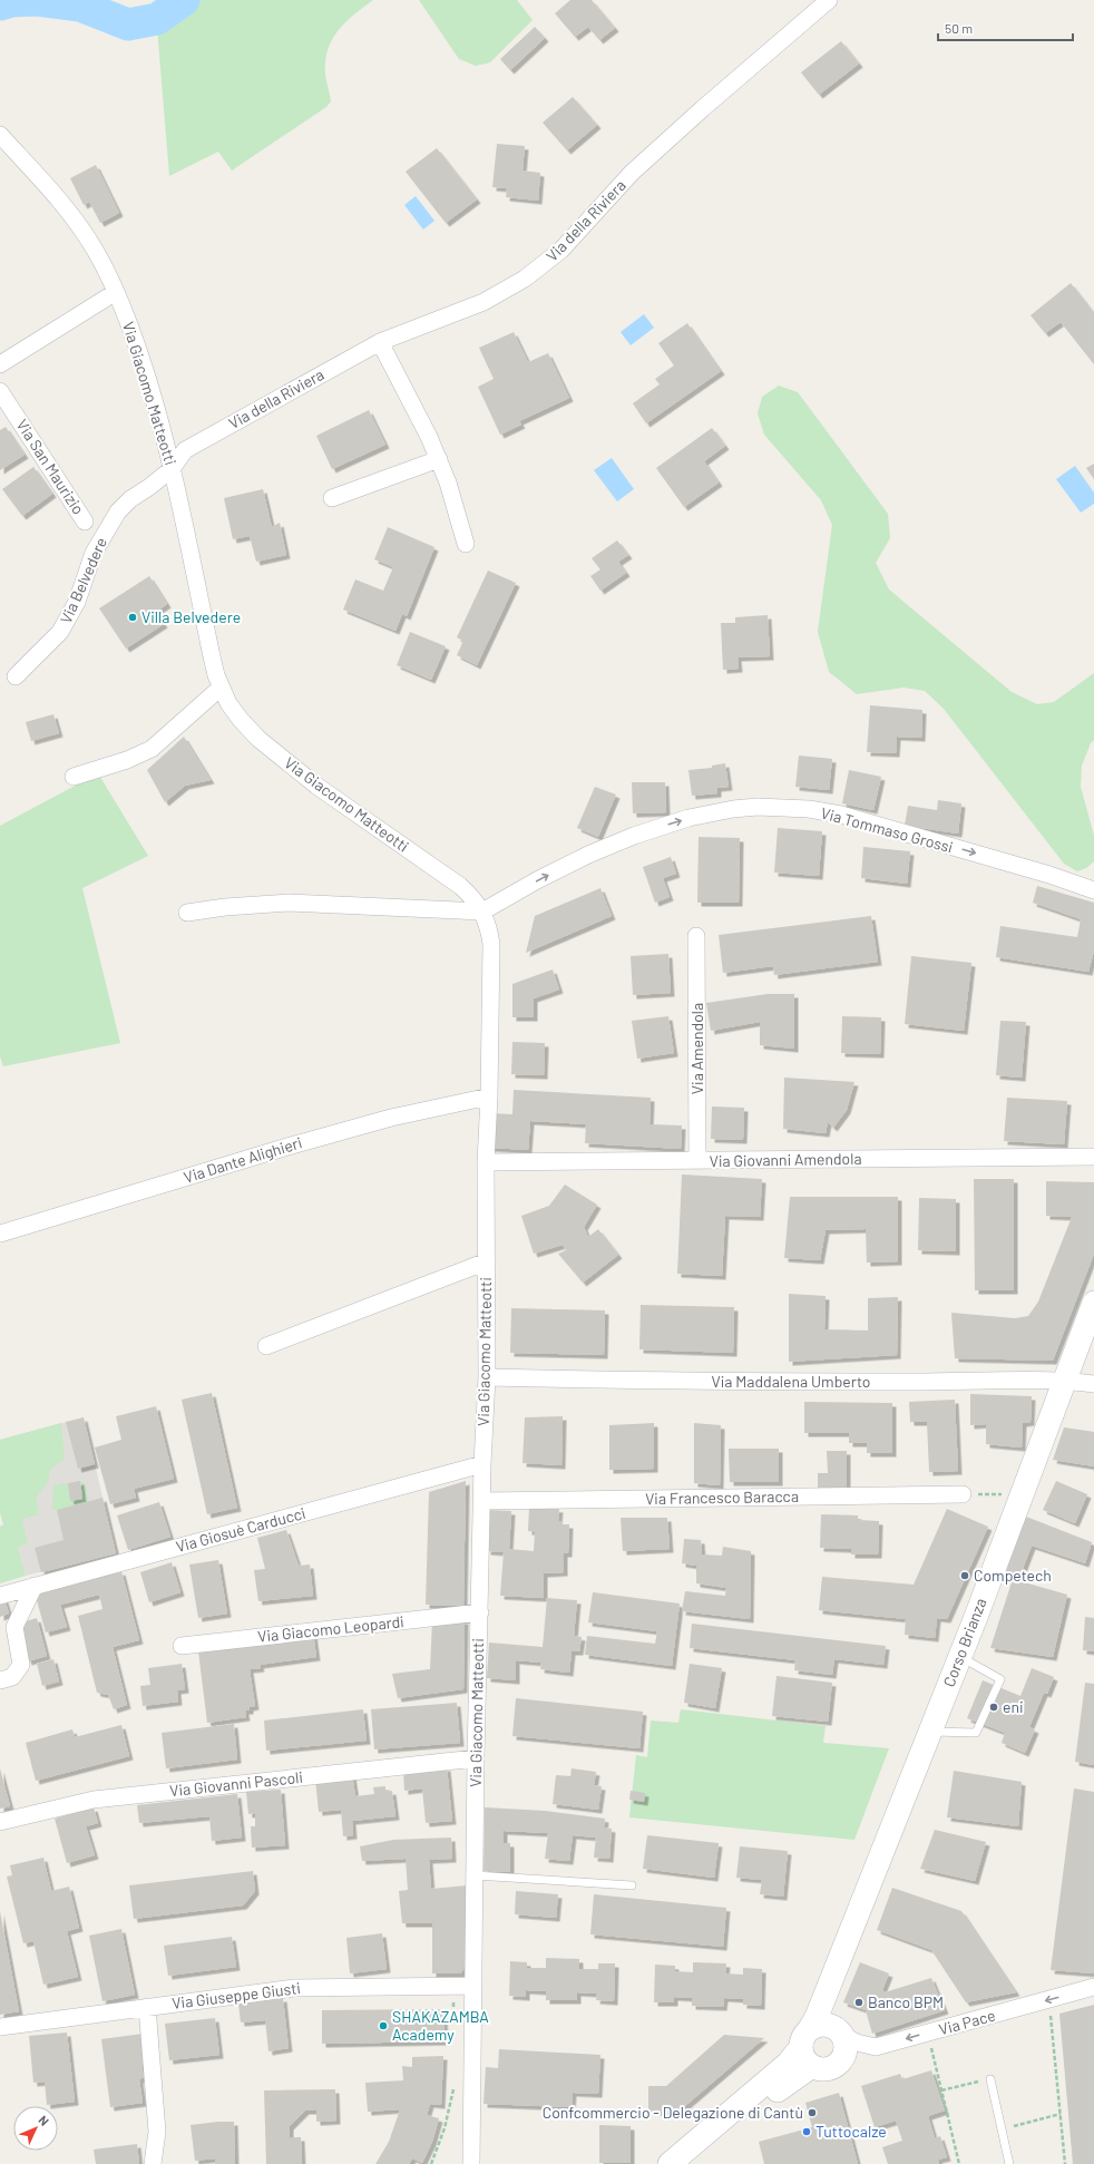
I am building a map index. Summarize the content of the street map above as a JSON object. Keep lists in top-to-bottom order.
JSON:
{
  "streets": {
    "main road": ["Corso Brianza"],
    "street": [
      "Via della Riviera",
      "Via Giacomo Matteotti",
      "Via San Maurizio",
      "Via Belvedere",
      "Via Tommaso Grossi",
      "Via Amendola",
      "Via Dante Alighieri",
      "Via Giovanni Amendola",
      "Via Maddalena Umberto",
      "Via Francesco Baracca",
      "Via Giosuè Carducci",
      "Via Giacomo Leopardi",
      "Via Giovanni Pascoli",
      "Via Giuseppe Giusti",
      "Via Pace"
    ]
  },
  "crossings": [
    ["Via della Riviera", "Via Giacomo Matteotti"],
    ["Via della Riviera", "Via Belvedere"],
    ["Via Giacomo Matteotti", "Via Belvedere"],
    ["Via Giacomo Matteotti", "Via Tommaso Grossi"],
    ["Via Giacomo Matteotti", "Via Dante Alighieri"],
    ["Via Giacomo Matteotti", "Via Giovanni Amendola"],
    ["Via Giacomo Matteotti", "Via Maddalena Umberto"],
    ["Via Giacomo Matteotti", "Via Francesco Baracca"],
    ["Via Giacomo Matteotti", "Via Giosuè Carducci"],
    ["Via Giacomo Matteotti", "Via Giacomo Leopardi"],
    ["Via Giacomo Matteotti", "Via Giovanni Pascoli"],
    ["Via Giacomo Matteotti", "Via Giuseppe Giusti"],
    ["Via Amendola", "Via Giovanni Amendola"],
    ["Via Maddalena Umberto", "Corso Brianza"],
    ["Corso Brianza", "Via Pace"]
  ],
  "one_way": ["Via Tommaso Grossi", "Via Pace"],
  "places": [
    "Villa Belvedere",
    "Competech",
    "eni",
    "Banco BPM",
    "SHAKAZAMBA Academy",
    "Confcommercio - Delegazione di Cantù",
    "Tuttocalze"
  ],
  "scale_bar": "50 m",
  "north": "top right"
}
